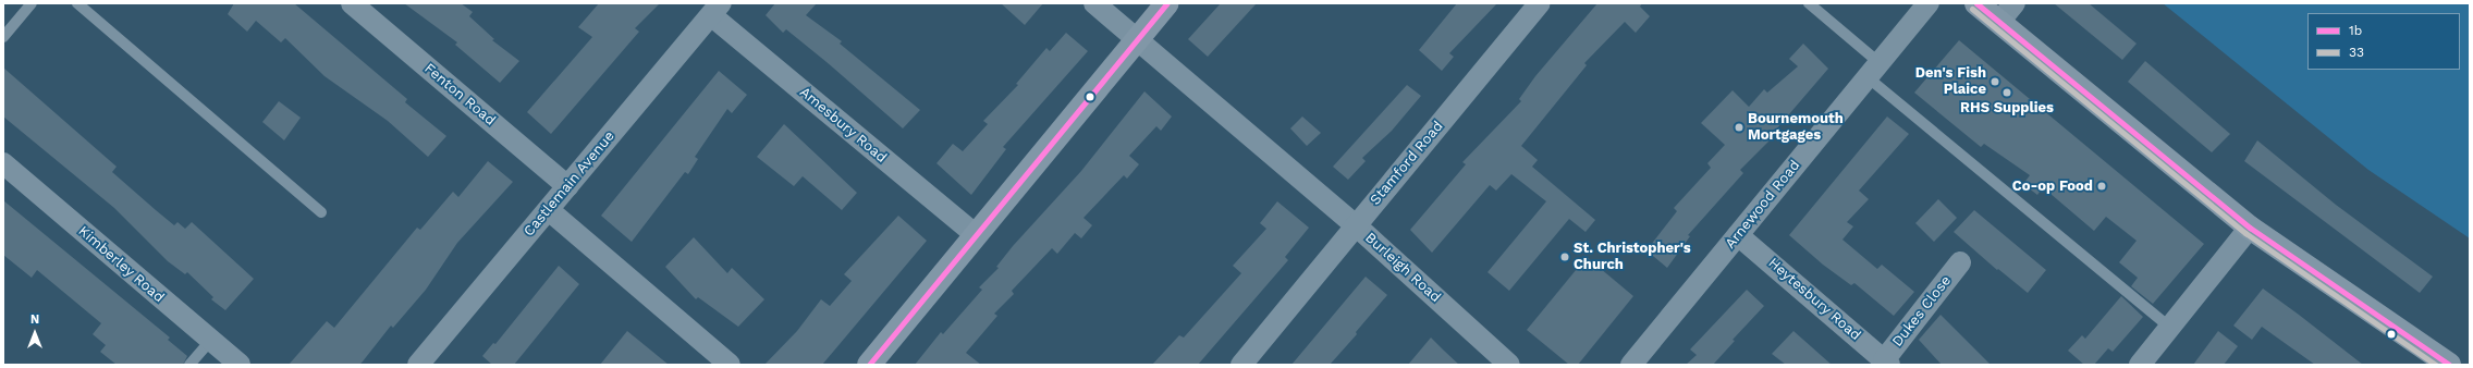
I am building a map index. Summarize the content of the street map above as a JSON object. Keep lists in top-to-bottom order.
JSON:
{
  "streets": {
    "street": [
      "Fenton Road",
      "Amesbury Road",
      "Stamford Road",
      "Castlemain Avenue",
      "Arnewood Road",
      "Kimberley Road",
      "Burleigh Road",
      "Heytesbury Road",
      "Dukes Close"
    ]
  },
  "crossings": [
    ["Fenton Road", "Castlemain Avenue"],
    ["Amesbury Road", "Castlemain Avenue"],
    ["Stamford Road", "Burleigh Road"],
    ["Arnewood Road", "Heytesbury Road"],
    ["Heytesbury Road", "Dukes Close"]
  ],
  "places": [
    "Den's Fish Plaice",
    "RHS Supplies",
    "Bournemouth Mortgages",
    "Co-op Food",
    "St. Christopher's Church"
  ],
  "lines": ["transit line 1b", "transit line 33"],
  "legend": ["1b", "33"],
  "north": "top"
}
